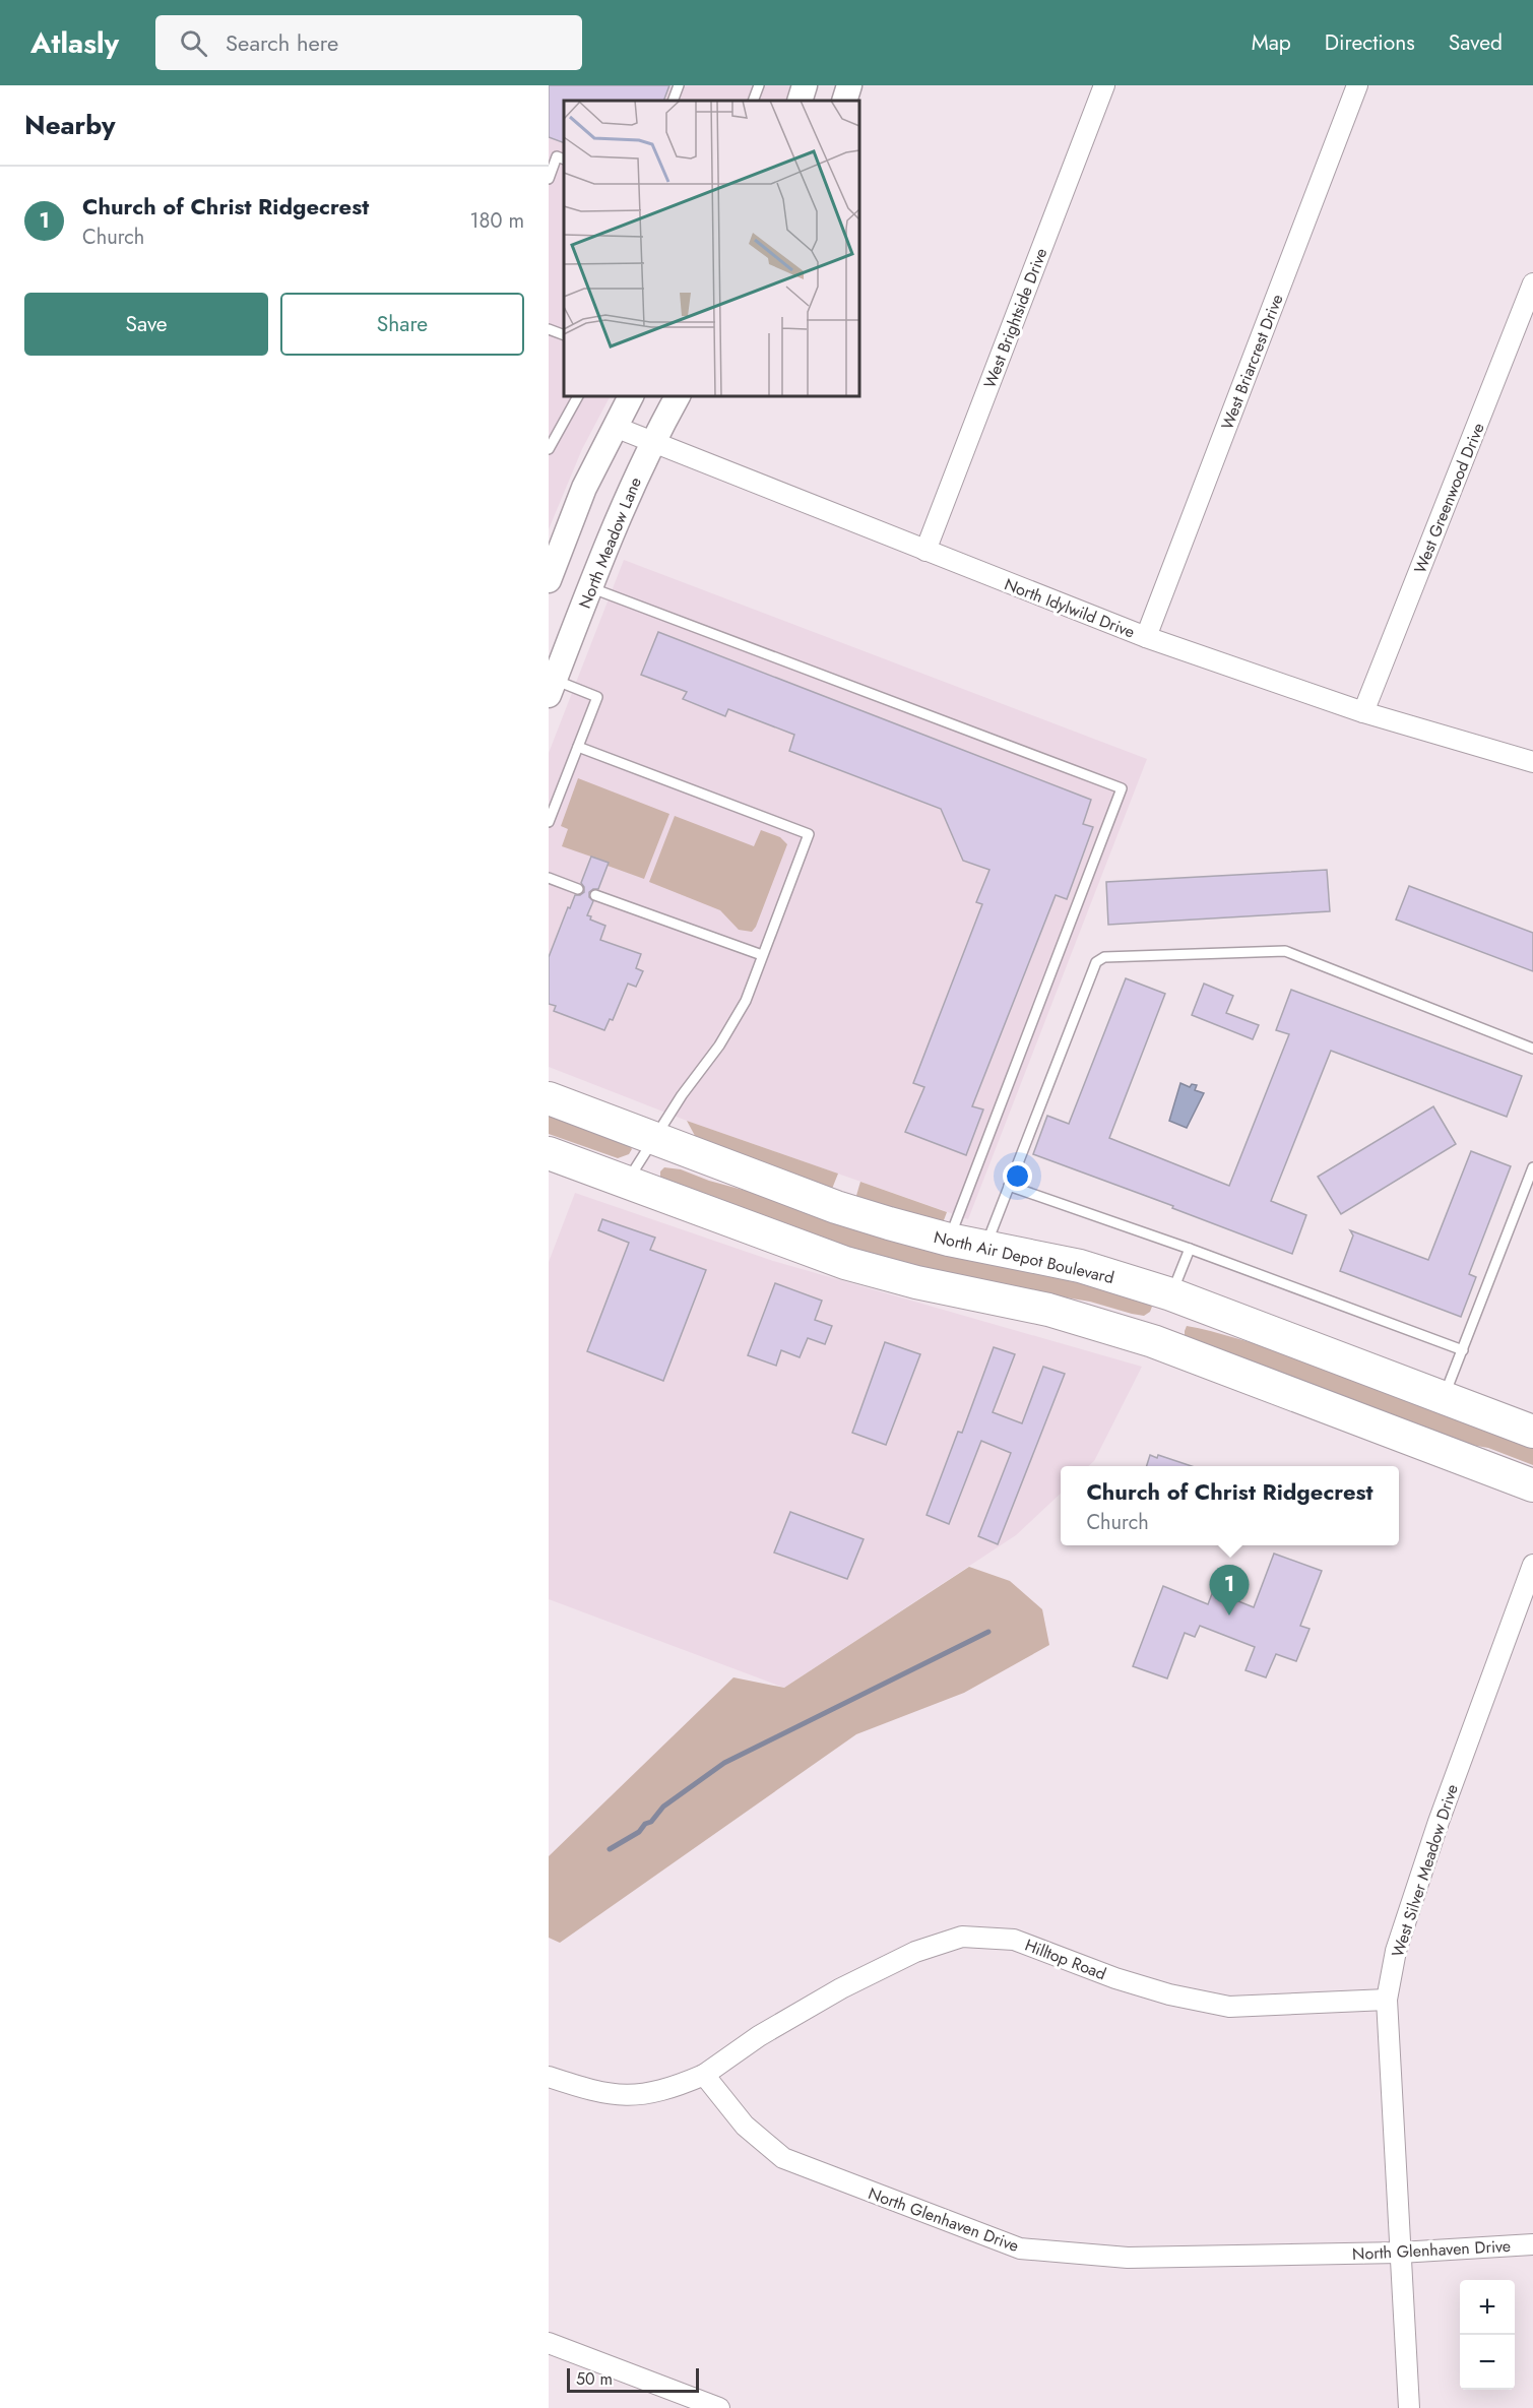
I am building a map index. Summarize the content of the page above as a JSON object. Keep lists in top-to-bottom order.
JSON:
{
  "streets": {
    "main road": ["North Air Depot Boulevard"],
    "street": [
      "West Brightside Drive",
      "West Briarcrest Drive",
      "West Greenwood Drive",
      "North Meadow Lane",
      "North Idylwild Drive",
      "West Silver Meadow Drive",
      "Hilltop Road",
      "North Glenhaven Drive"
    ]
  },
  "crossings": [
    ["West Brightside Drive", "North Idylwild Drive"],
    ["West Briarcrest Drive", "North Idylwild Drive"],
    ["West Greenwood Drive", "North Idylwild Drive"],
    ["North Meadow Lane", "North Idylwild Drive"],
    ["West Silver Meadow Drive", "Hilltop Road"],
    ["West Silver Meadow Drive", "North Glenhaven Drive"],
    ["Hilltop Road", "North Glenhaven Drive"]
  ],
  "scale_bar": "50 m",
  "page": {
    "header": "Atlasly",
    "search": "Search here",
    "nav": ["Map", "Directions", "Saved"],
    "heading": "Nearby",
    "list": [
      {
        "mark": "1",
        "name": "Church of Christ Ridgecrest",
        "note": "Church",
        "value": "180 m"
      }
    ],
    "buttons": ["Save", "Share"],
    "popup": ["Church of Christ Ridgecrest", "Church"],
    "pins": "1",
    "map_buttons": ["+", "−"],
    "scale": "50 m"
  }
}
